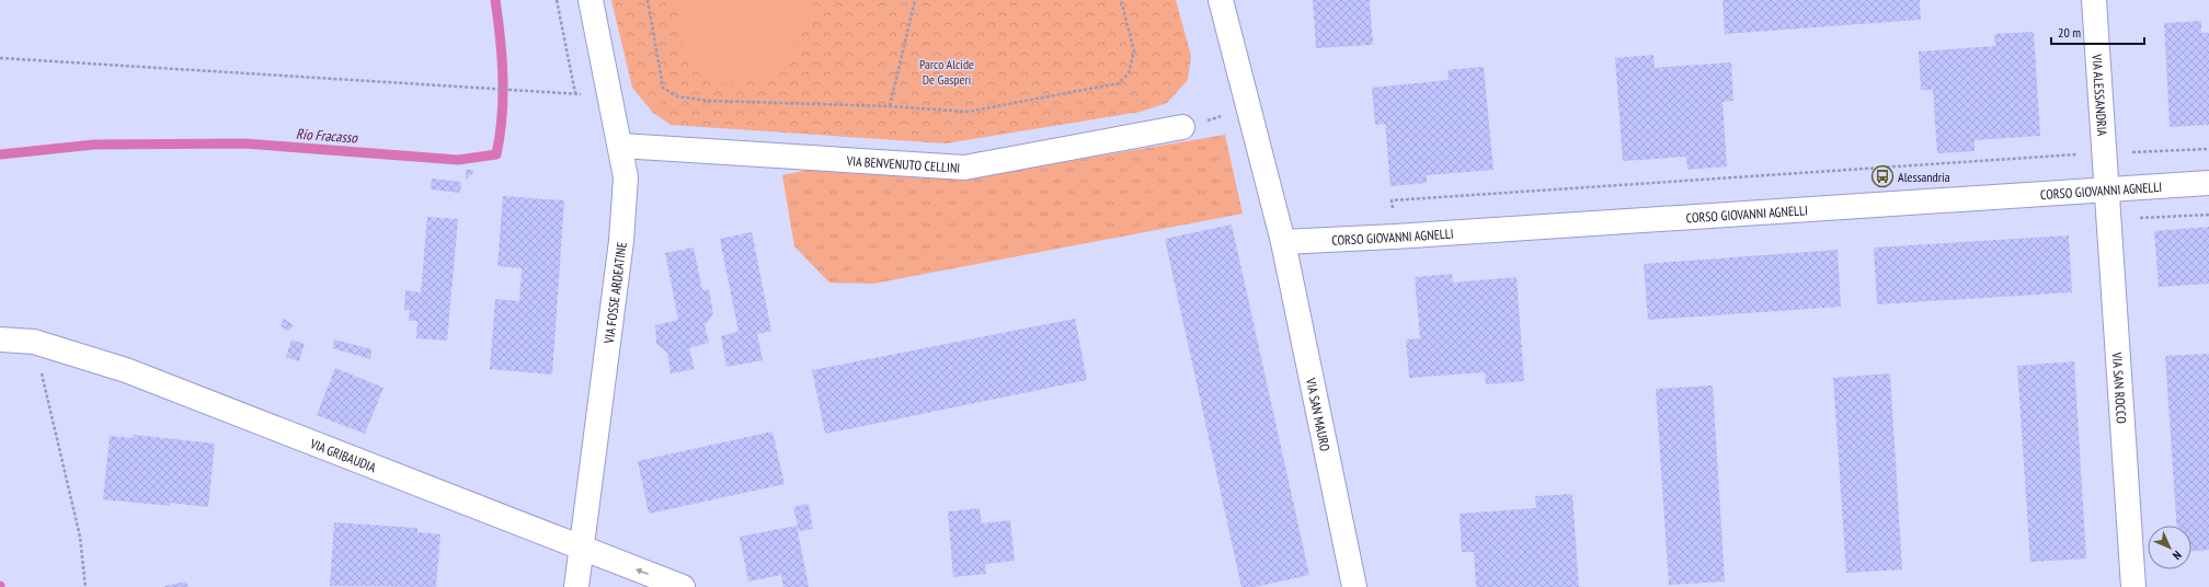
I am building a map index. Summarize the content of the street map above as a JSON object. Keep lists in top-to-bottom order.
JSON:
{
  "streets": {
    "street": [
      "VIA ALESSANDRIA",
      "VIA BENVENUTO CELLINI",
      "CORSO GIOVANNI AGNELLI",
      "VIA FOSSE ARDEATINE",
      "VIA SAN ROCCO",
      "VIA SAN MAURO",
      "VIA GRIBAUDIA"
    ]
  },
  "crossings": [
    ["VIA ALESSANDRIA", "CORSO GIOVANNI AGNELLI"],
    ["VIA ALESSANDRIA", "VIA SAN ROCCO"],
    ["VIA BENVENUTO CELLINI", "VIA FOSSE ARDEATINE"],
    ["CORSO GIOVANNI AGNELLI", "VIA SAN ROCCO"],
    ["CORSO GIOVANNI AGNELLI", "VIA SAN MAURO"],
    ["VIA FOSSE ARDEATINE", "VIA GRIBAUDIA"]
  ],
  "water": ["Rio Fracasso"],
  "parks": ["Parco Alcide De Gasperi"],
  "places": {
    "bus stop": ["Alessandria"]
  },
  "scale_bar": "20 m",
  "north": "bottom right"
}
